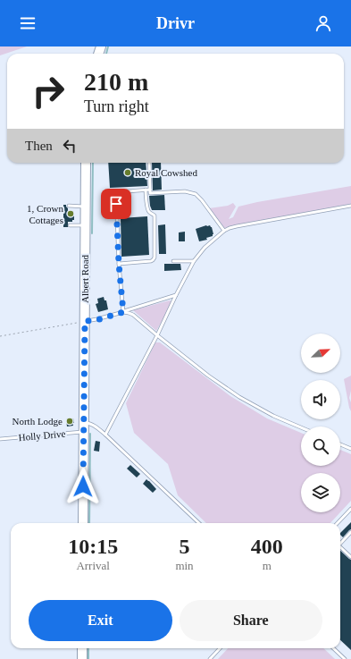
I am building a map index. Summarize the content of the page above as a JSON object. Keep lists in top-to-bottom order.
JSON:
{
  "streets": {
    "main road": ["Albert Road"],
    "lane": ["Holly Drive"]
  },
  "crossings": [
    ["Albert Road", "Holly Drive"]
  ],
  "places": ["Royal Cowshed", "1, Crown Cottages", "North Lodge"],
  "north": "top right",
  "page": {
    "header": "Drivr",
    "turn": ["210 m", "Turn right"],
    "then": "Then",
    "eta": [
      "10:15",
      "Arrival",
      "5",
      "min",
      "400",
      "m"
    ],
    "buttons": ["Exit", "Share"]
  }
}
